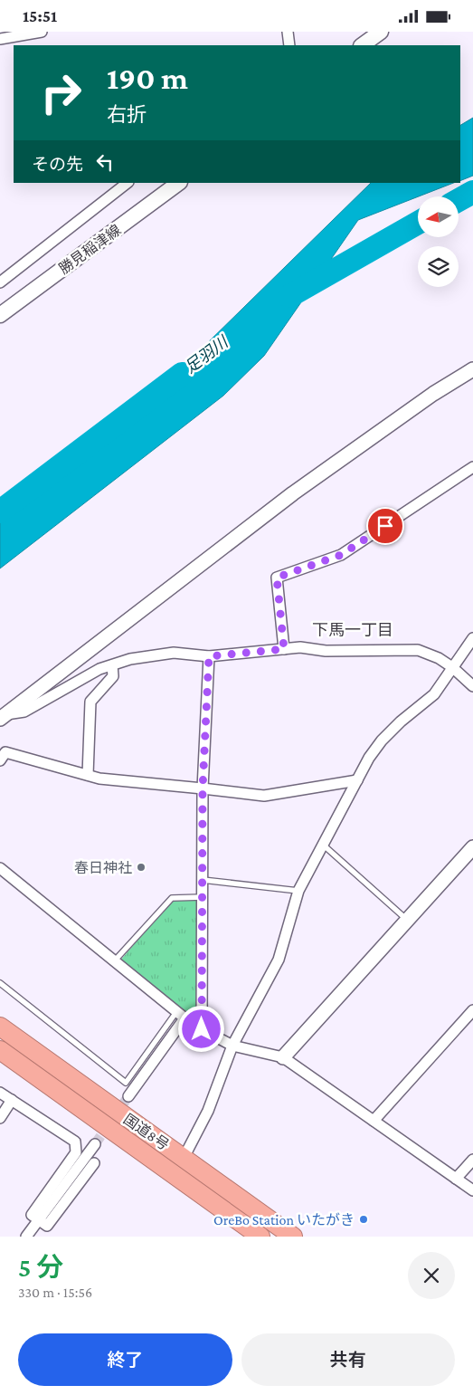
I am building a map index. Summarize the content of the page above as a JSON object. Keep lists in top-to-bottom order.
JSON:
{
  "streets": {
    "highway": ["国道8号"],
    "main road": ["勝見稲津線"]
  },
  "districts": ["下馬一丁目"],
  "water": ["足羽川"],
  "places": ["春日神社", "OreBo Station いたがき"],
  "north": "left",
  "page": {
    "status": "15:51",
    "turn": ["190 m", "右折"],
    "then": "その先",
    "heading": ["5 分", "330 m · 15:56"],
    "buttons": ["終了", "共有"]
  }
}
